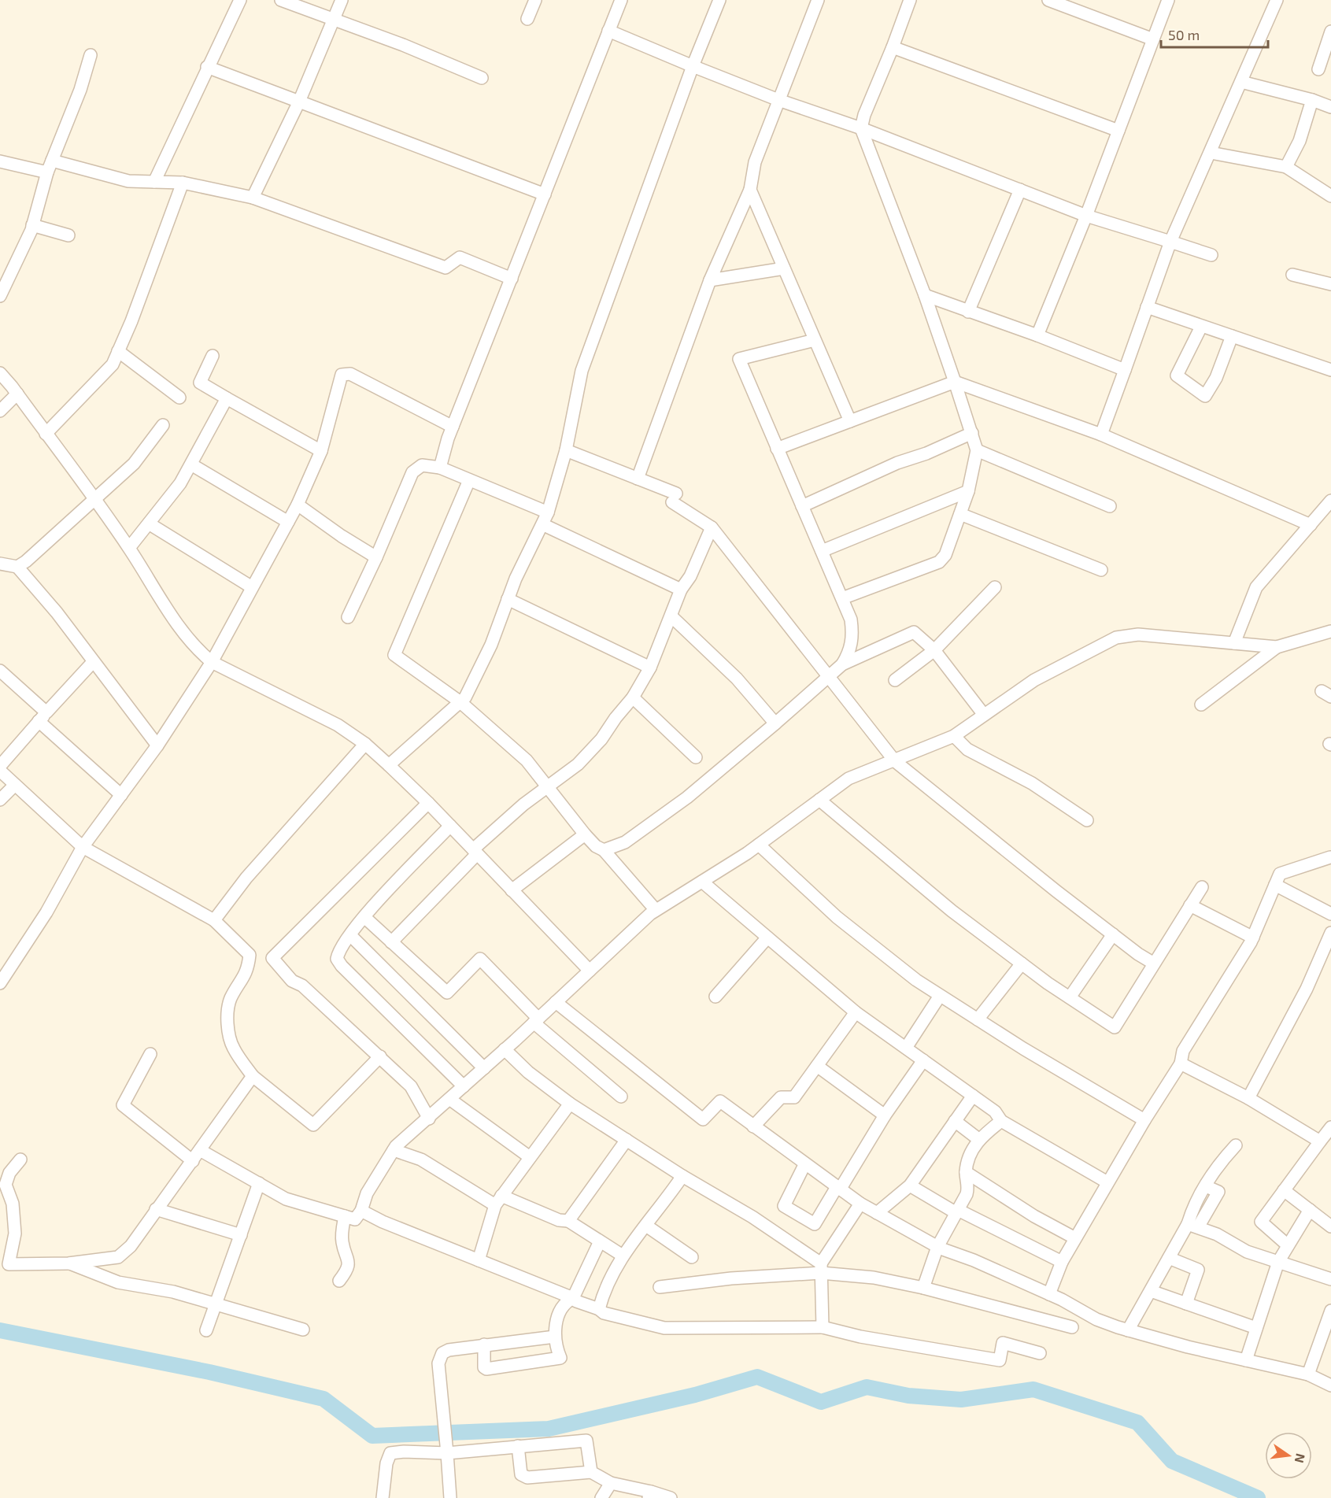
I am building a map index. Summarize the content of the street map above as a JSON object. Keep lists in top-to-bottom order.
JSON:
{
  "scale_bar": "50 m",
  "north": "right"
}
